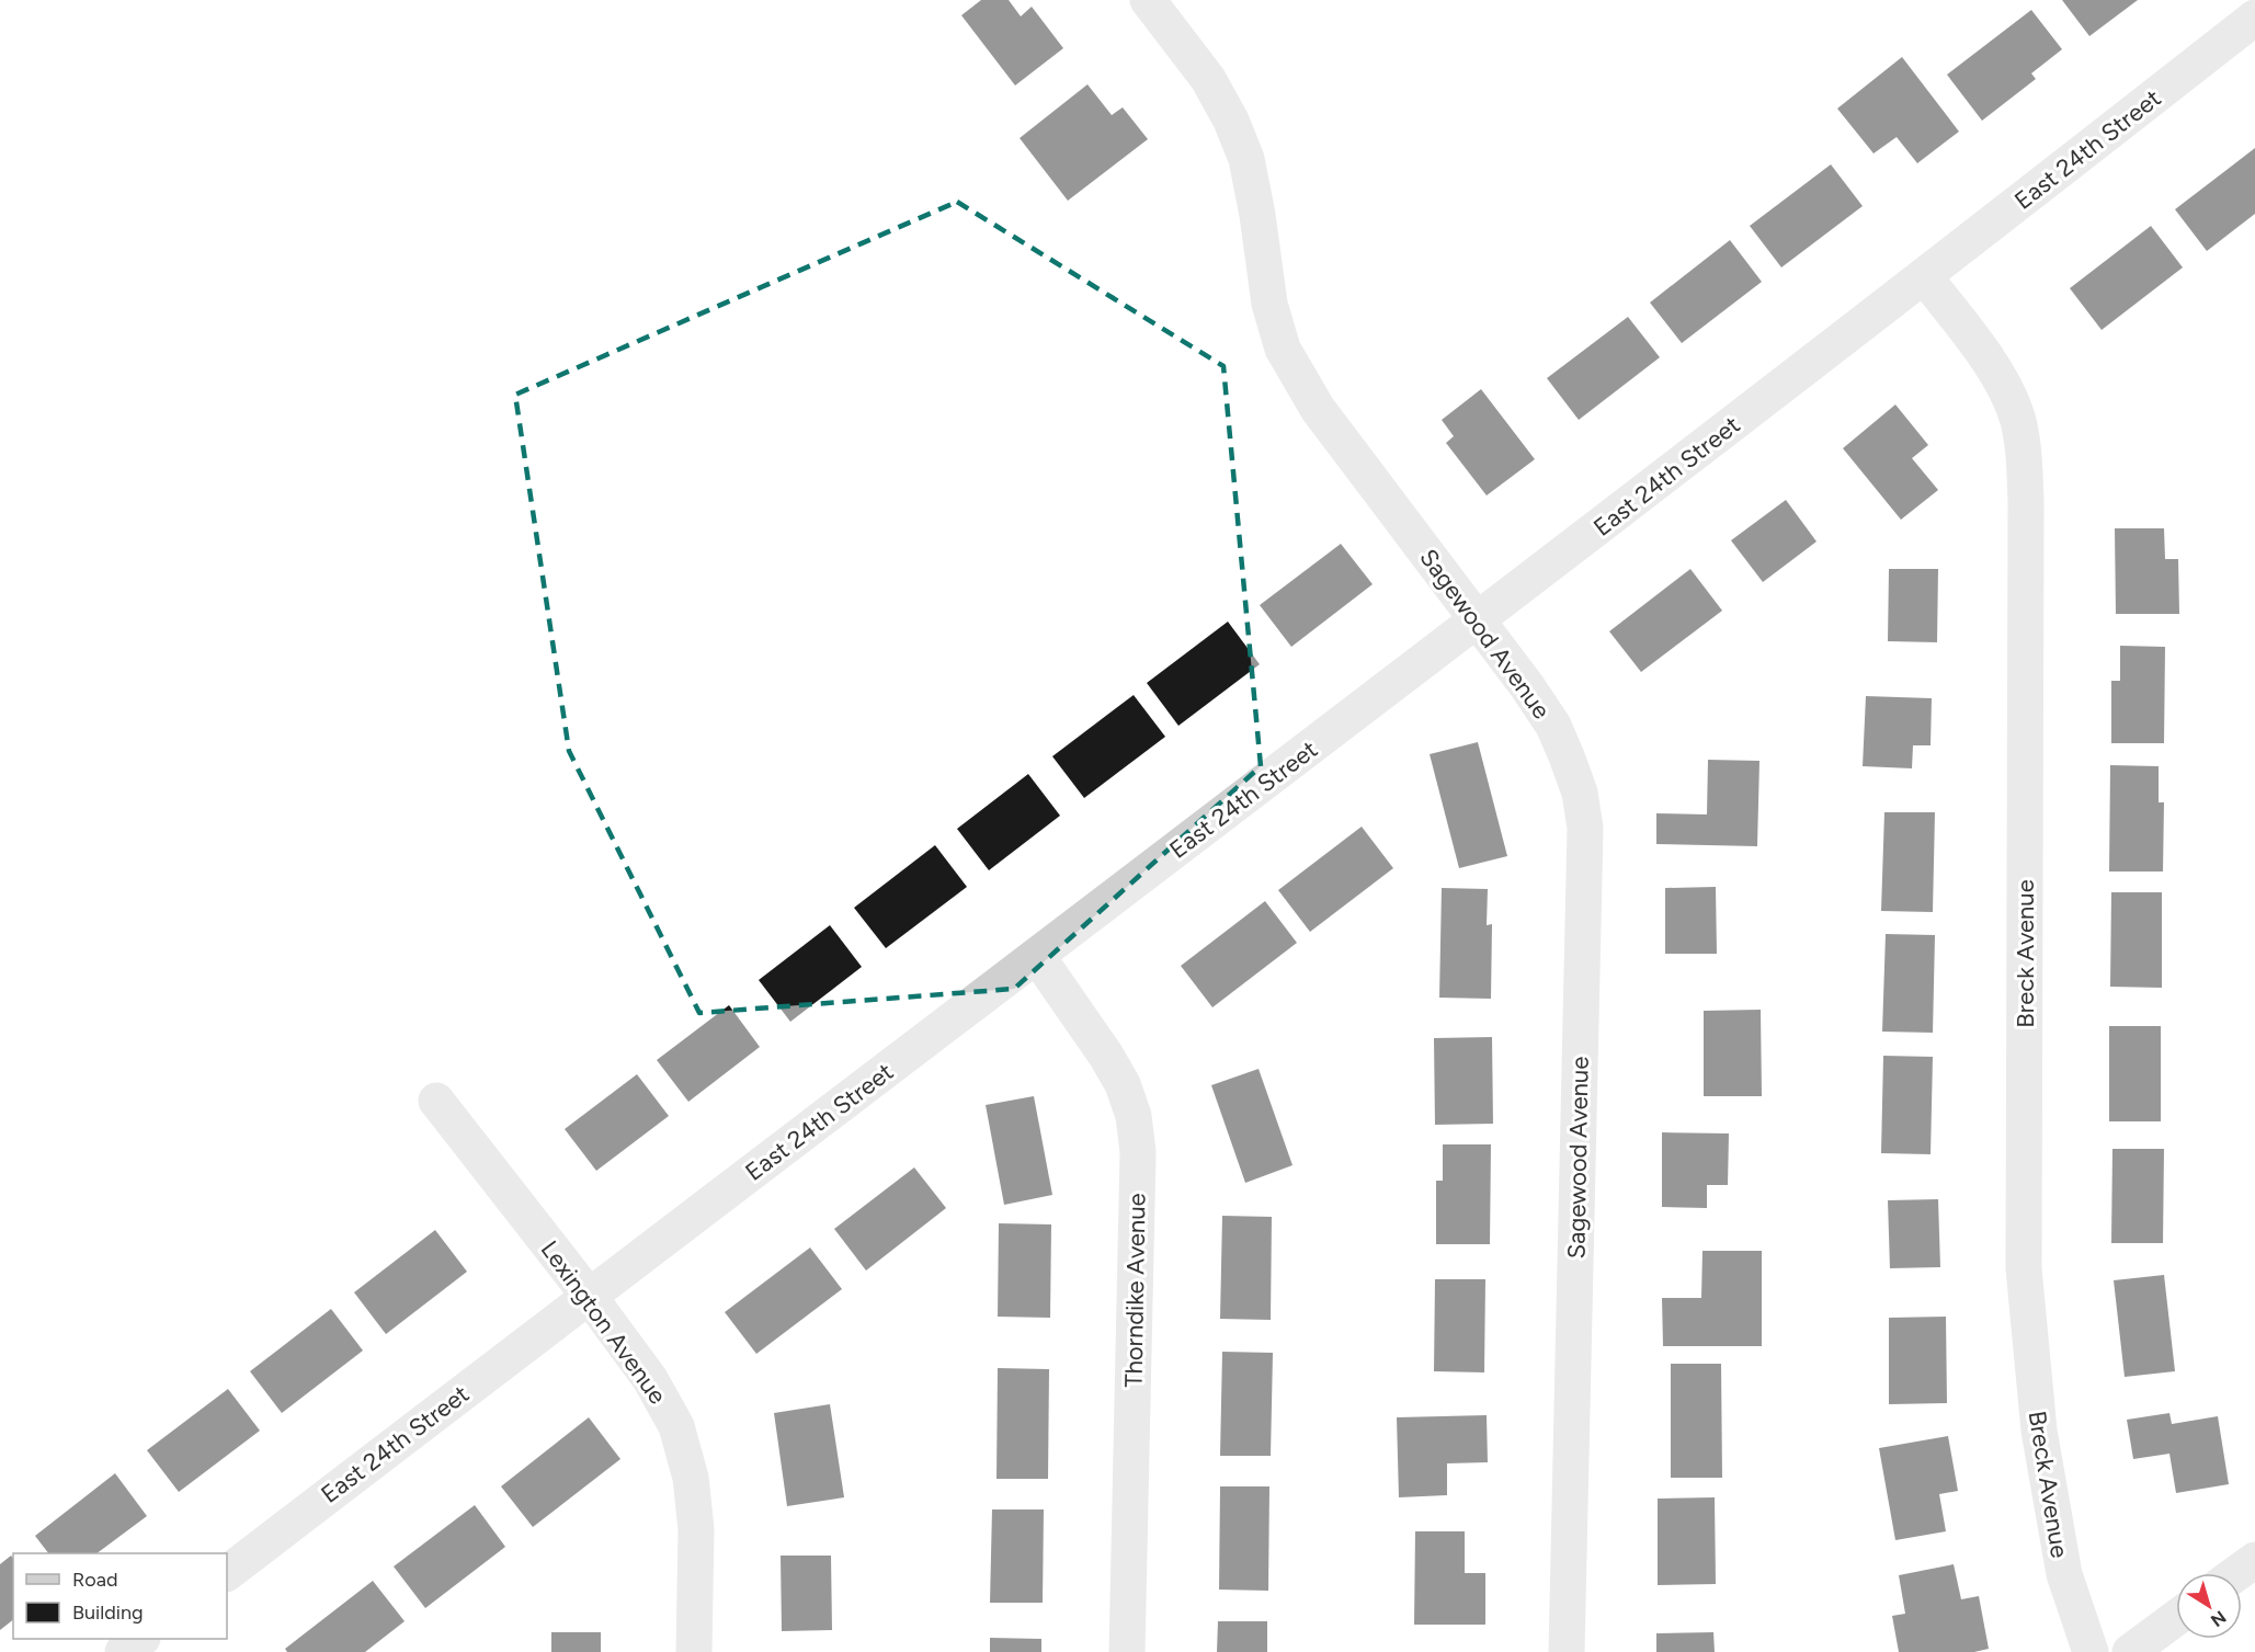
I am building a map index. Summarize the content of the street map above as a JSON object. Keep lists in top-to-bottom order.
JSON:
{
  "streets": {
    "street": [
      "East 24th Street",
      "Sagewood Avenue",
      "Breck Avenue",
      "Thorndike Avenue",
      "Lexington Avenue"
    ]
  },
  "crossings": [
    ["East 24th Street", "Sagewood Avenue"],
    ["East 24th Street", "Breck Avenue"],
    ["East 24th Street", "Thorndike Avenue"],
    ["East 24th Street", "Lexington Avenue"]
  ],
  "legend": ["Road", "Building"],
  "north": "bottom right"
}
